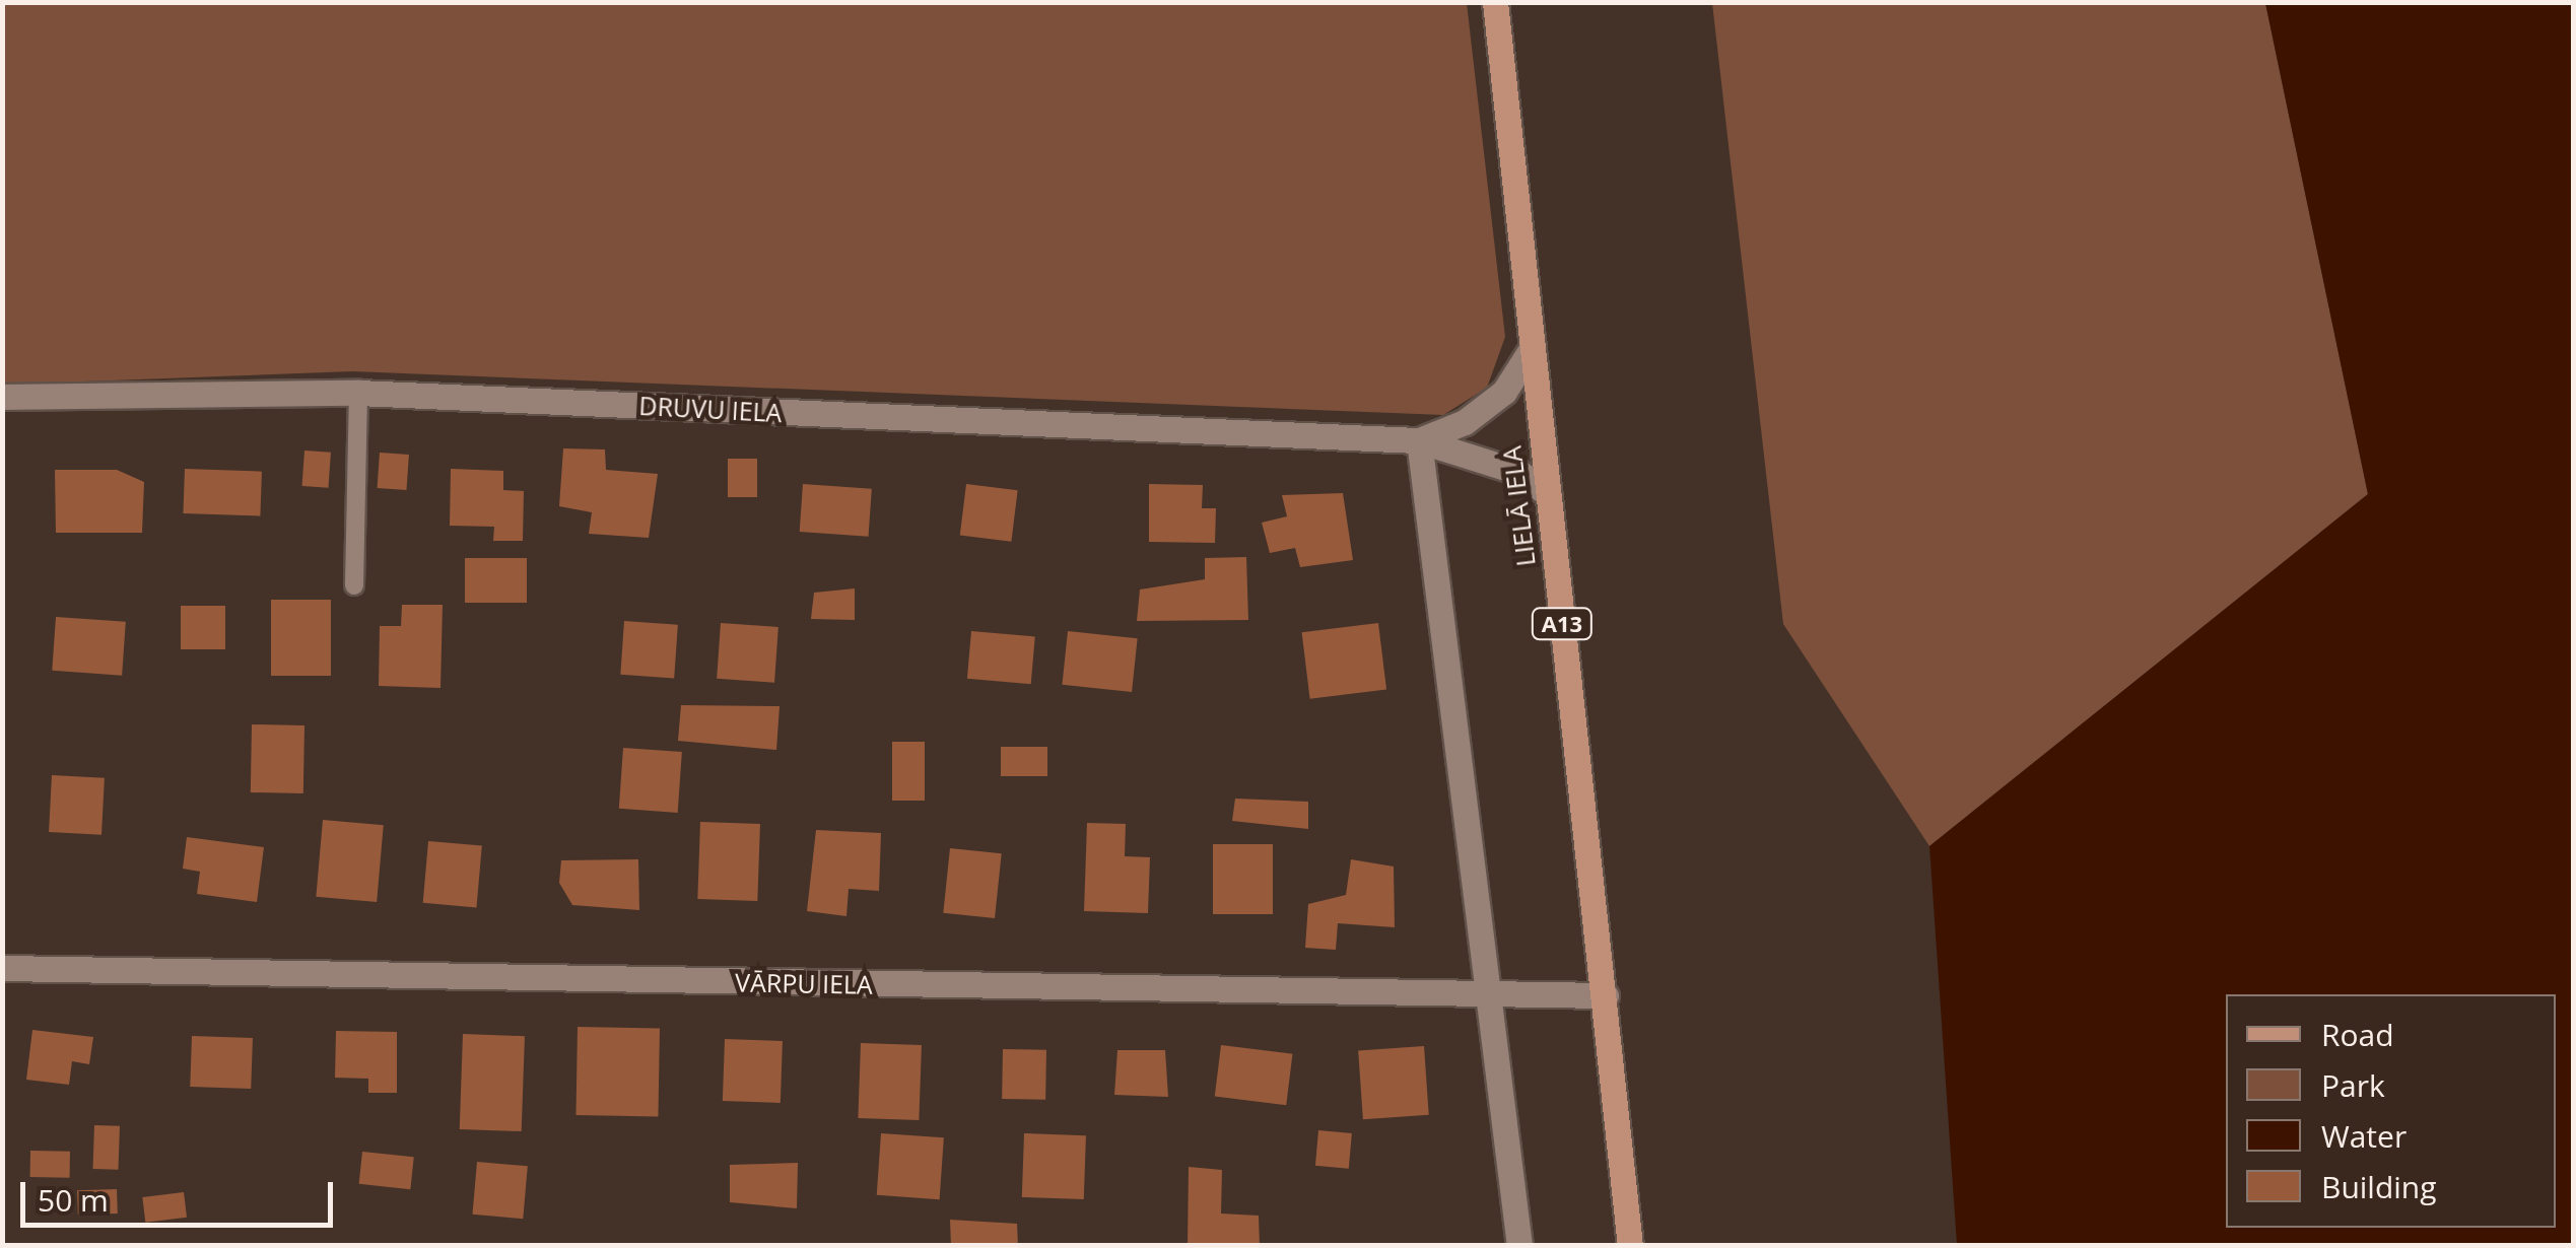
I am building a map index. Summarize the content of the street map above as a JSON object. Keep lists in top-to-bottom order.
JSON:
{
  "streets": {
    "main road": ["LIELĀ IELA", "A13"],
    "street": ["DRUVU IELA", "VĀRPU IELA"]
  },
  "crossings": [
    ["DRUVU IELA", "LIELĀ IELA"],
    ["LIELĀ IELA", "VĀRPU IELA"]
  ],
  "legend": [
    "Road",
    "Park",
    "Water",
    "Building"
  ],
  "scale_bar": "50 m"
}
